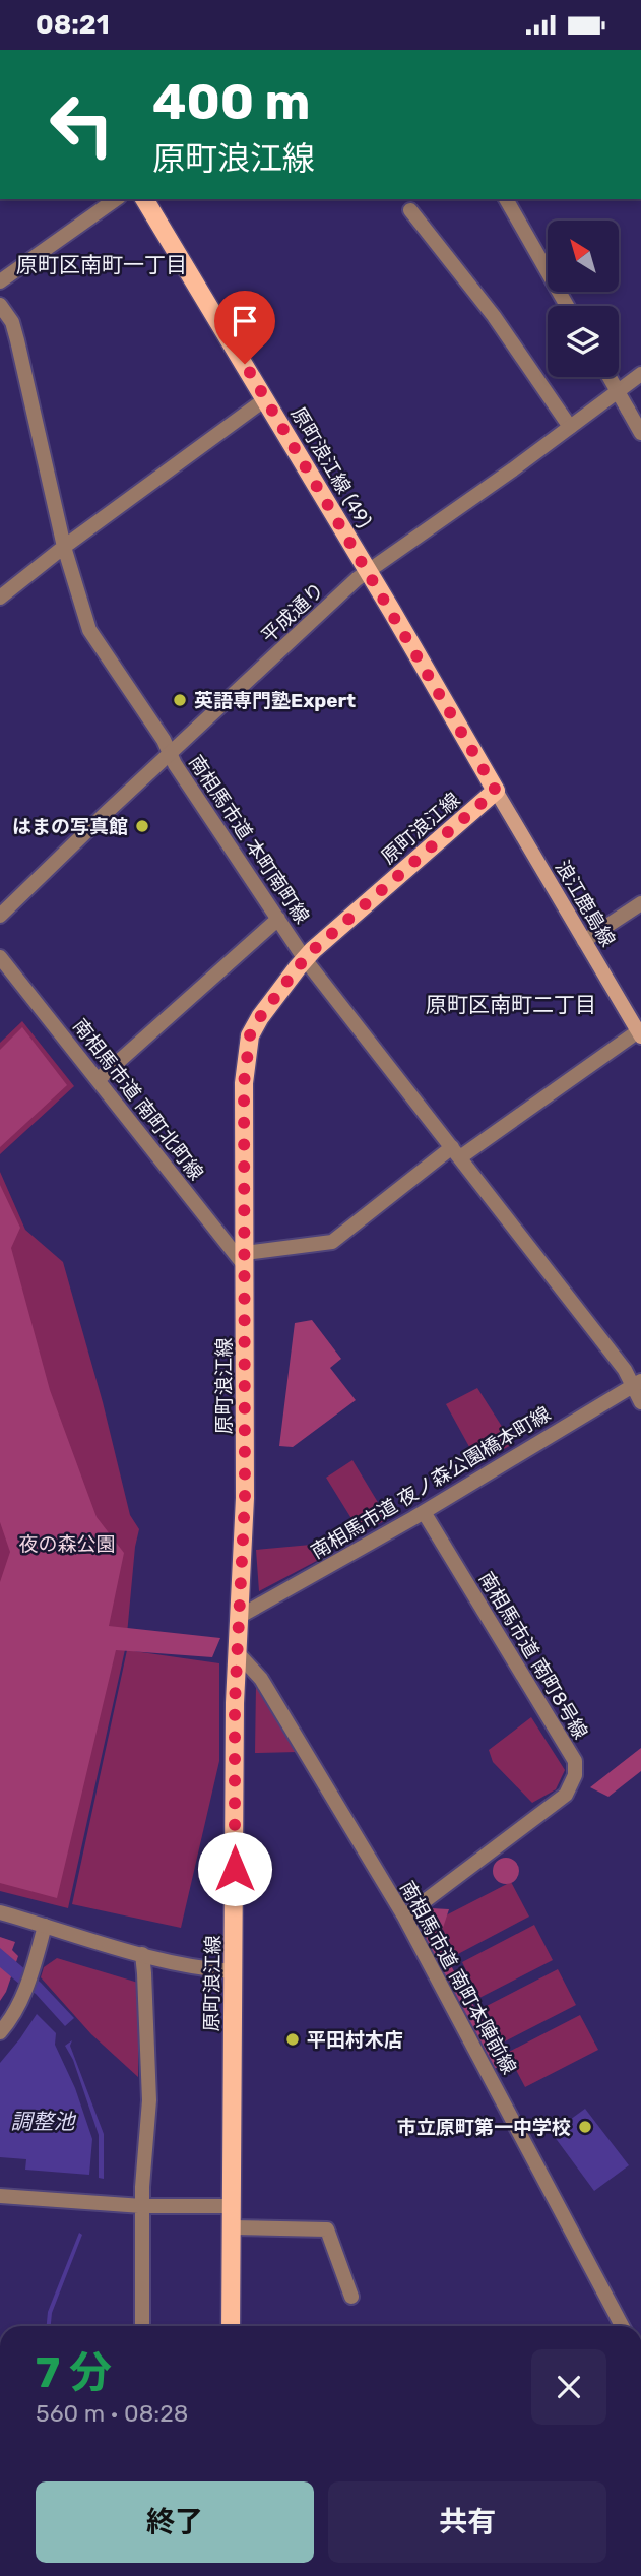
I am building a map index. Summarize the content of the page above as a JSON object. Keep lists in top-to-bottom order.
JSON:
{
  "streets": {
    "main road": ["原町浪江線 (49)", "原町浪江線", "浪江鹿島線"],
    "street": [
      "平成通り",
      "南相馬市道 本町南町線",
      "南相馬市道 南町北町線",
      "南相馬市道 夜ノ森公園橋本町線",
      "南相馬市道 南町8号線",
      "南相馬市道 南町本陣前線"
    ]
  },
  "crossings": [
    ["原町浪江線 (49)", "平成通り"],
    ["平成通り", "南相馬市道 本町南町線"],
    ["原町浪江線", "南相馬市道 本町南町線"],
    ["原町浪江線", "浪江鹿島線"],
    ["原町浪江線", "南相馬市道 南町北町線"],
    ["原町浪江線", "南相馬市道 夜ノ森公園橋本町線"],
    ["原町浪江線", "南相馬市道 南町本陣前線"],
    ["南相馬市道 本町南町線", "南相馬市道 夜ノ森公園橋本町線"],
    ["南相馬市道 夜ノ森公園橋本町線", "南相馬市道 南町8号線"],
    ["南相馬市道 南町8号線", "南相馬市道 南町本陣前線"]
  ],
  "districts": ["原町区南町一丁目", "原町区南町二丁目"],
  "water": ["調整池"],
  "parks": ["夜の森公園"],
  "places": [
    "英語専門塾Expert",
    "はまの写真館",
    "平田村木店",
    "市立原町第一中学校"
  ],
  "north": "top left",
  "page": {
    "status": "08:21",
    "turn": ["400 m", "原町浪江線"],
    "heading": ["7 分", "560 m · 08:28"],
    "buttons": ["終了", "共有"]
  }
}
